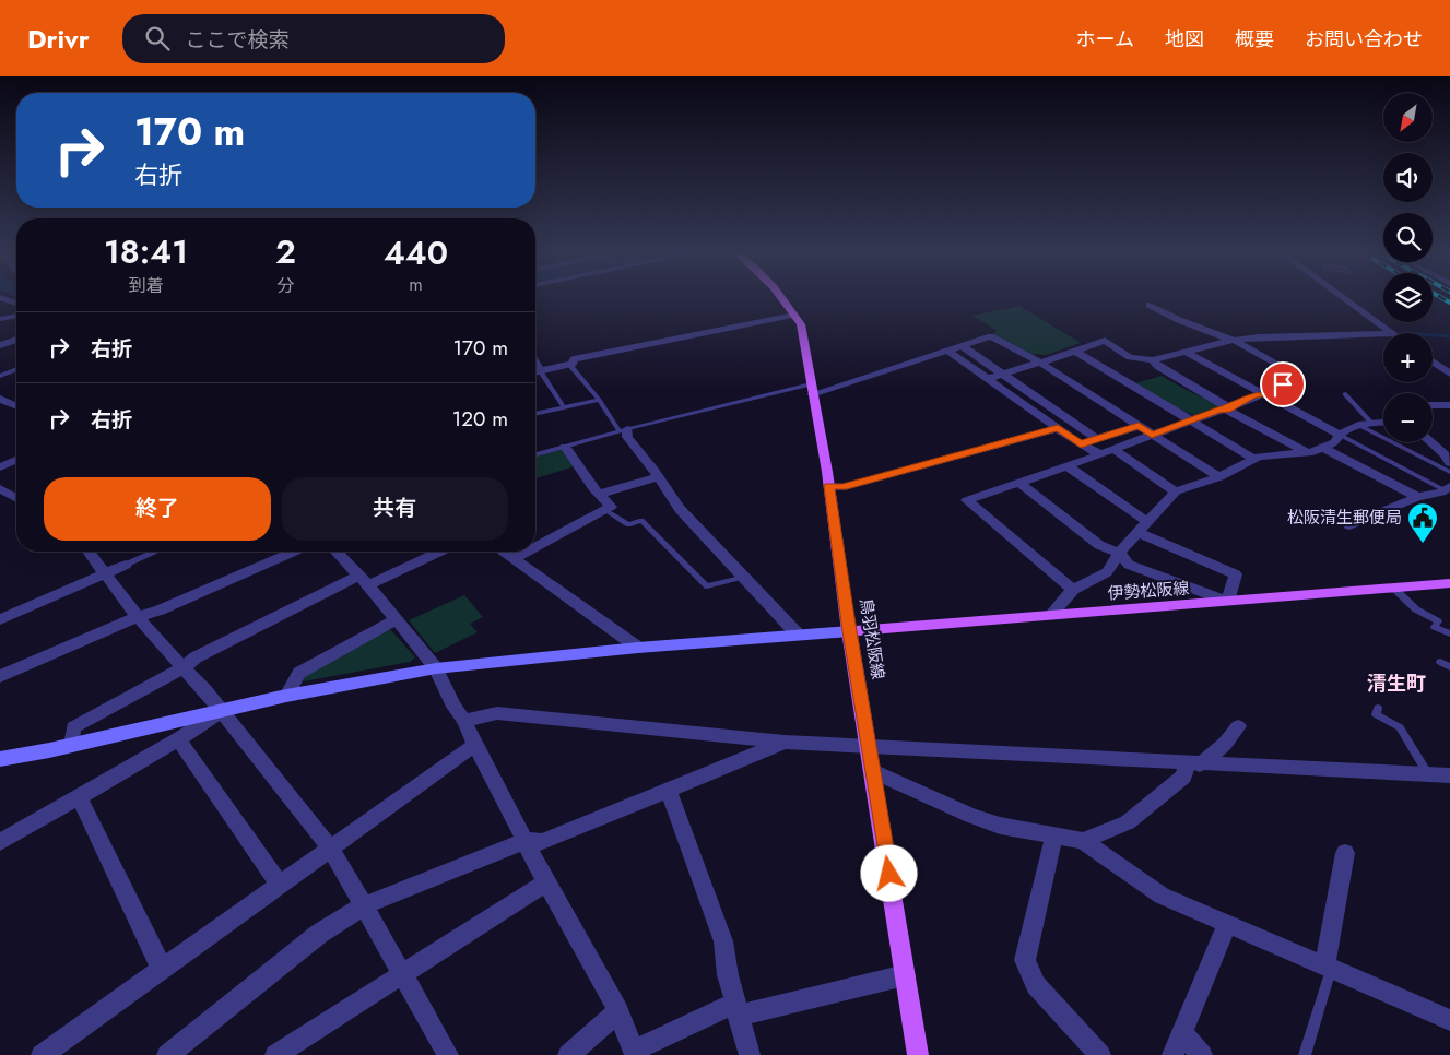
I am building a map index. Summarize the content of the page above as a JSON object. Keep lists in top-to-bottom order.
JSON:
{
  "streets": {
    "main road": ["伊勢松阪線", "鳥羽松阪線"]
  },
  "crossings": [
    ["伊勢松阪線", "鳥羽松阪線"]
  ],
  "districts": ["清生町"],
  "places": {
    "public building": ["松阪清生郵便局"]
  },
  "north": "bottom left",
  "page": {
    "header": "Drivr",
    "search": "ここで検索",
    "nav": [
      "ホーム",
      "地図",
      "概要",
      "お問い合わせ"
    ],
    "map_buttons": ["+", "−"],
    "turn": ["170 m", "右折"],
    "eta": [
      "18:41",
      "到着",
      "2",
      "分",
      "440",
      "m"
    ],
    "list": [
      {
        "name": "右折",
        "value": "170 m"
      },
      {
        "name": "右折",
        "value": "120 m"
      }
    ],
    "buttons": ["終了", "共有"]
  }
}
